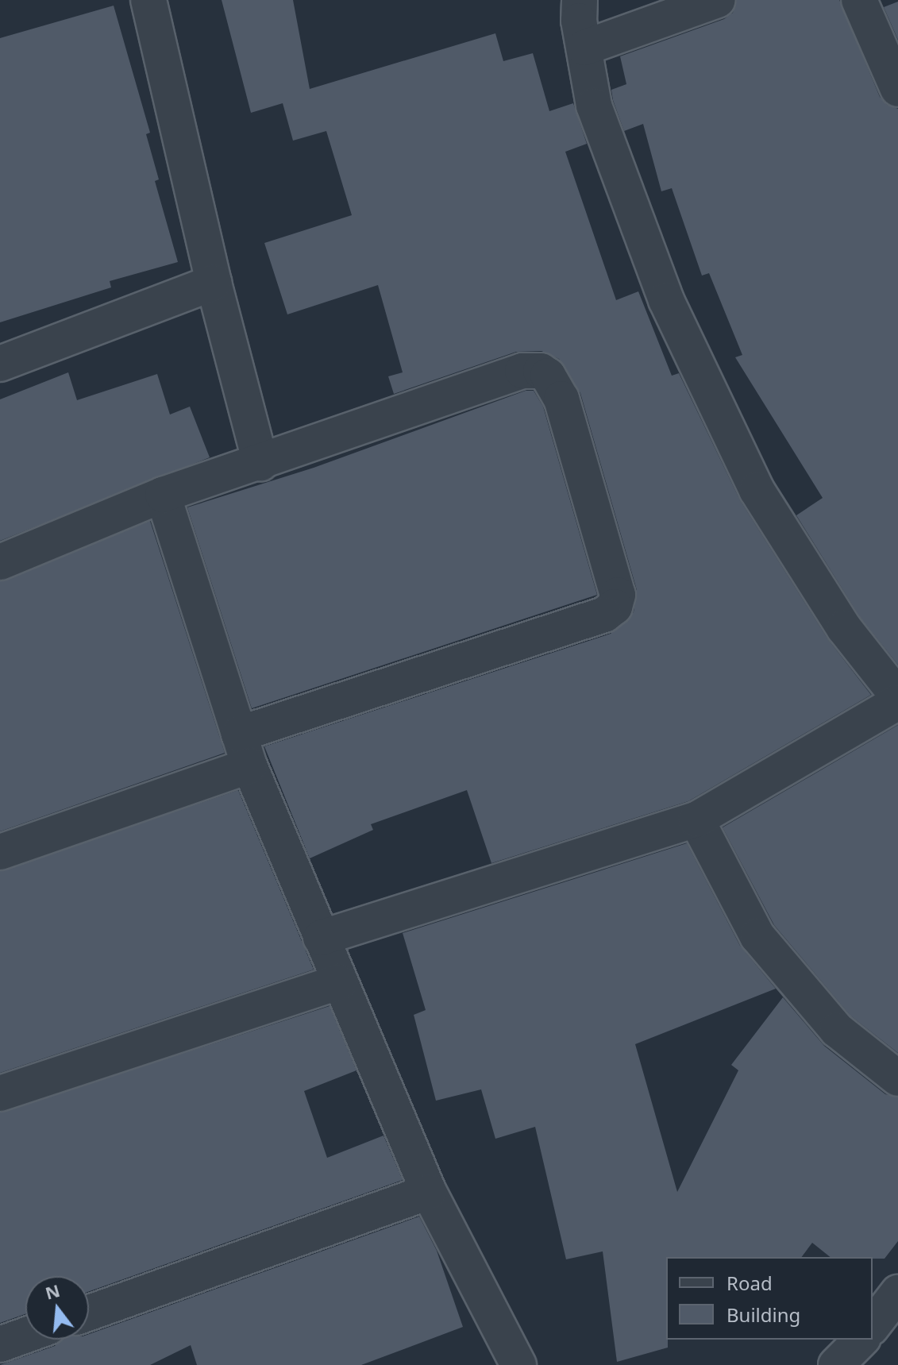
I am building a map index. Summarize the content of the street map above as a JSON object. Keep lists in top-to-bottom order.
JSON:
{
  "legend": ["Road", "Building"],
  "north": "top"
}
